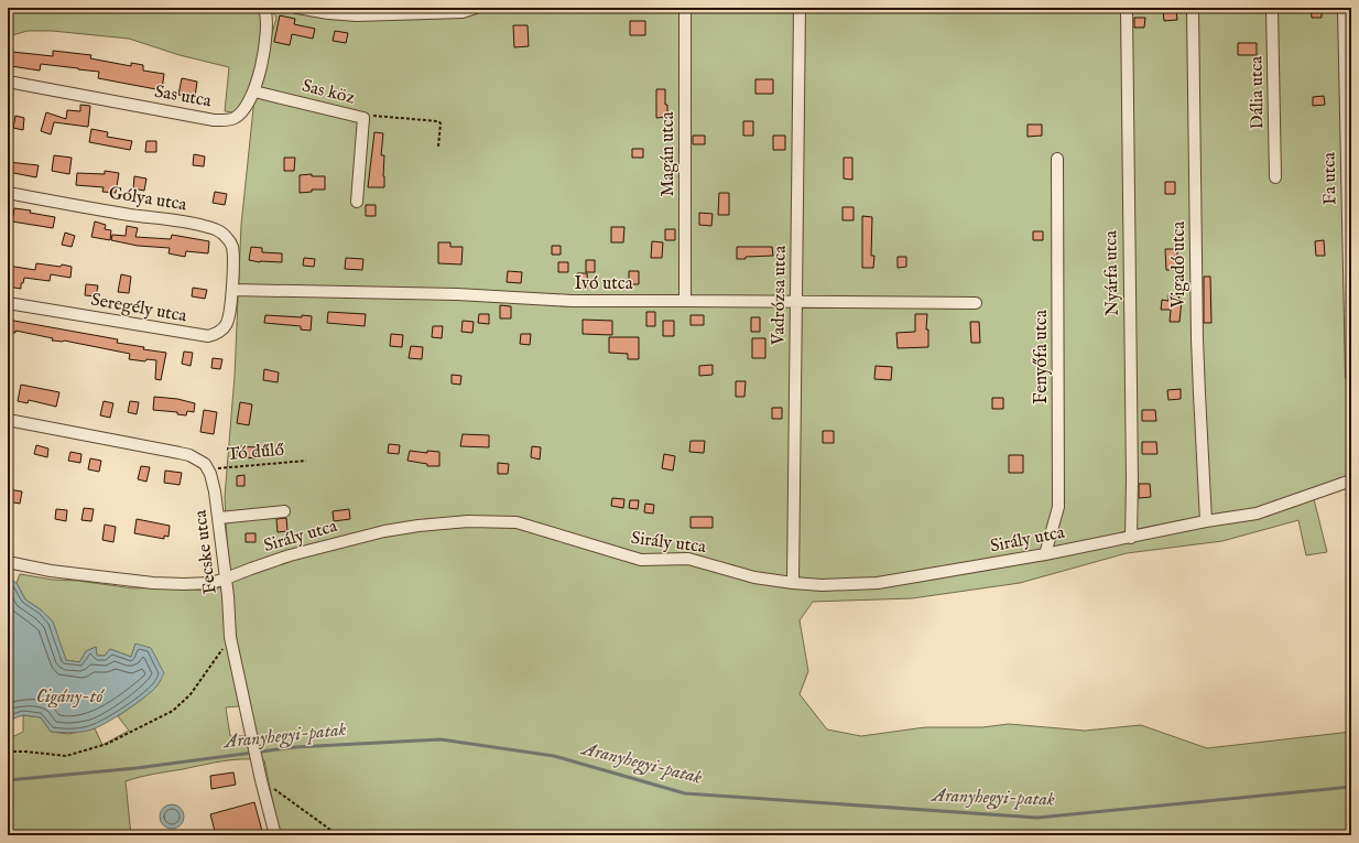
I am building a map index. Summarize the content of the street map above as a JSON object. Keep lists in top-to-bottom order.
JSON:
{
  "streets": {
    "street": [
      "Sas köz",
      "Dália utca",
      "Sas utca",
      "Magán utca",
      "Fa utca",
      "Gólya utca",
      "Vigadó utca",
      "Nyárfa utca",
      "Ivó utca",
      "Vadrózsa utca",
      "Seregély utca",
      "Fenyőfa utca",
      "Sirály utca",
      "Fecske utca"
    ],
    "path": ["Tó dűlő"]
  },
  "crossings": [
    ["Sas köz", "Sas utca"],
    ["Magán utca", "Ivó utca"],
    ["Gólya utca", "Ivó utca"],
    ["Gólya utca", "Seregély utca"],
    ["Vigadó utca", "Sirály utca"],
    ["Nyárfa utca", "Sirály utca"],
    ["Ivó utca", "Vadrózsa utca"],
    ["Ivó utca", "Seregély utca"],
    ["Vadrózsa utca", "Sirály utca"],
    ["Fenyőfa utca", "Sirály utca"],
    ["Tó dűlő", "Fecske utca"],
    ["Sirály utca", "Fecske utca"]
  ],
  "water": ["Cigány-tó", "Aranyhegyi-patak"]
}
